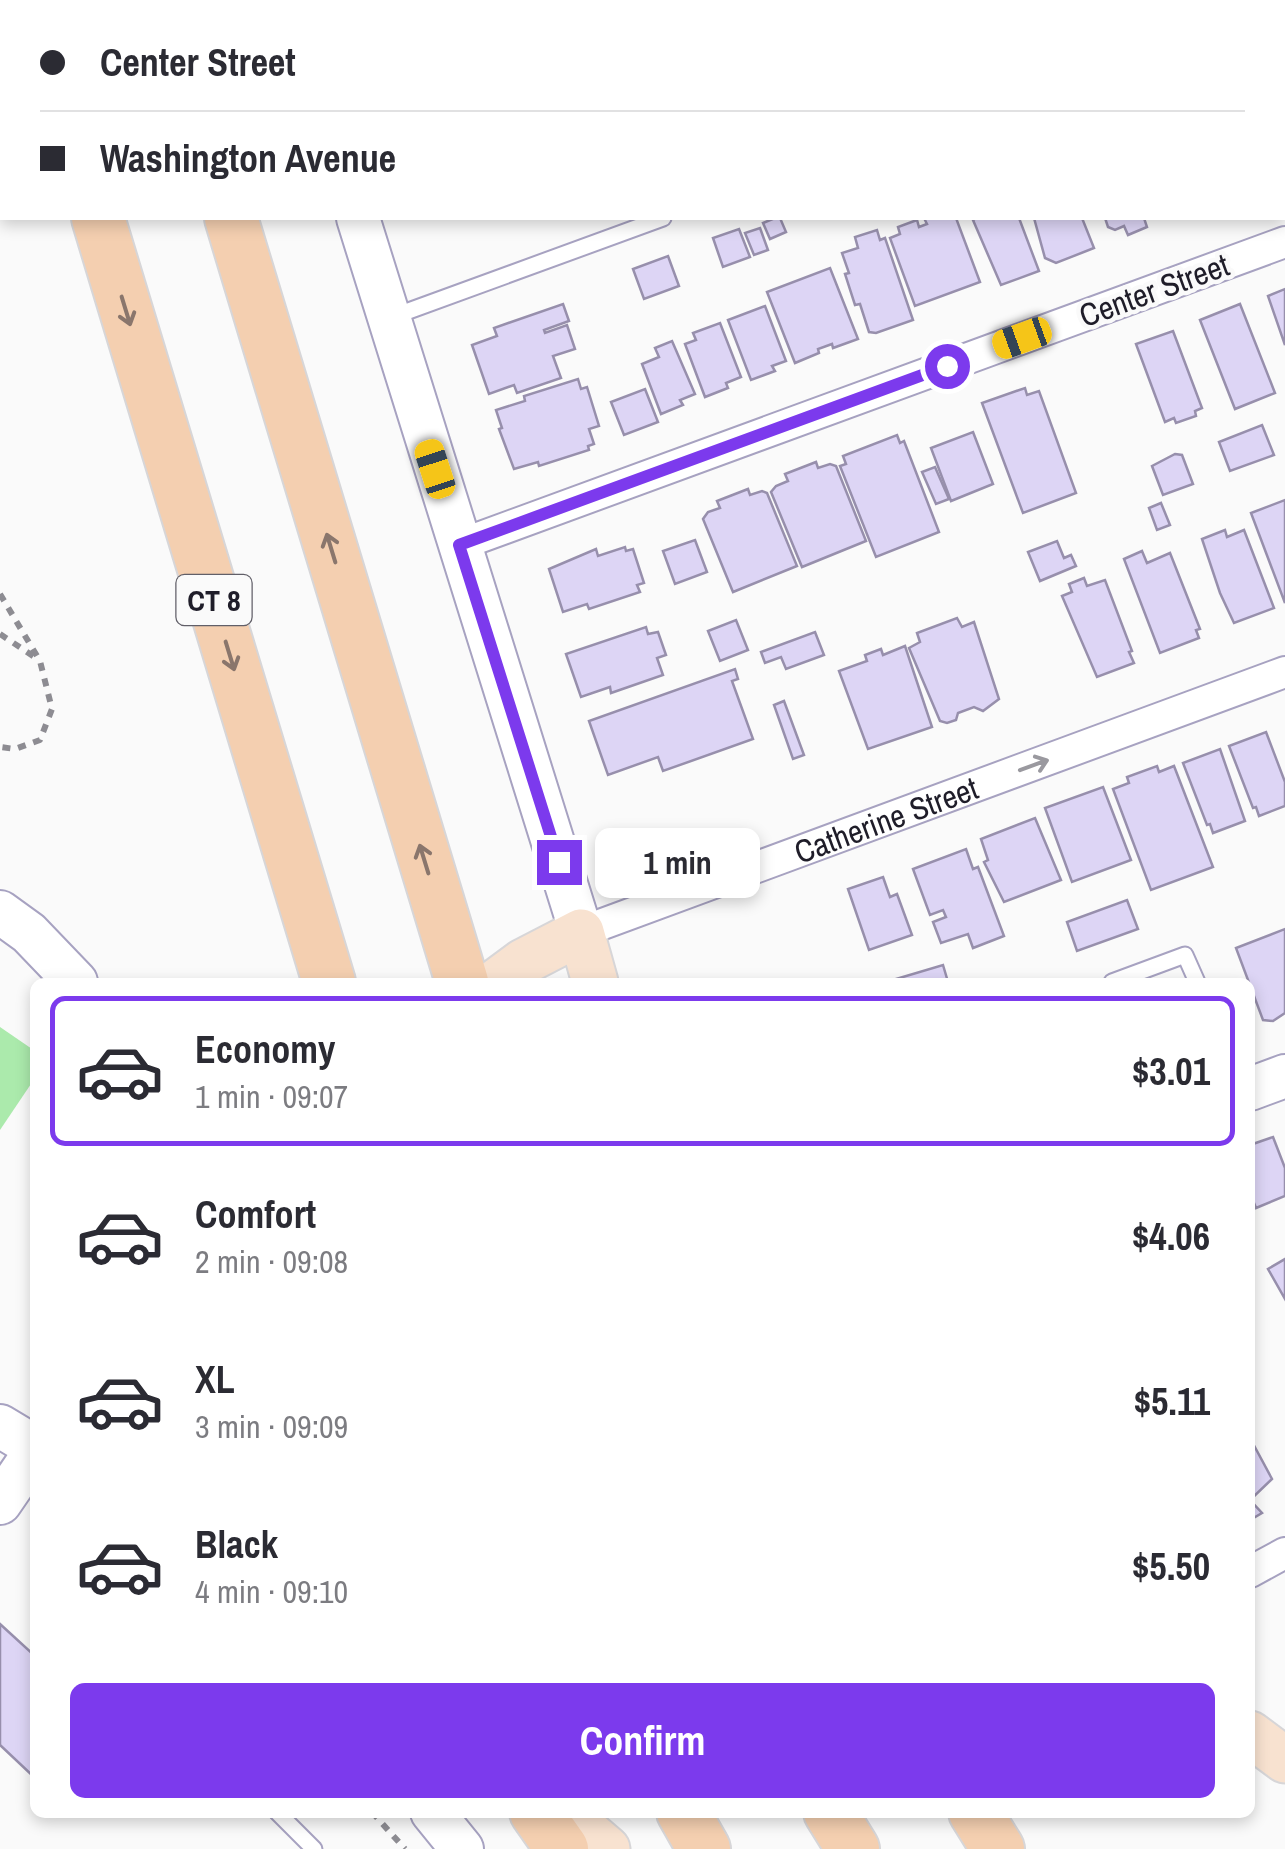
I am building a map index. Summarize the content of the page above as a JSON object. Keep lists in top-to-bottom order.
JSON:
{
  "streets": {
    "highway": ["CT 8"],
    "main road": ["Catherine Street"],
    "street": ["Center Street"]
  },
  "one_way": ["Catherine Street"],
  "page": {
    "banner": ["Center Street", "Washington Avenue"],
    "bubble": "1 min",
    "list": [
      {
        "name": "Economy",
        "note": "1 min · 09:07",
        "value": "$3.01"
      },
      {
        "name": "Comfort",
        "note": "2 min · 09:08",
        "value": "$4.06"
      },
      {
        "name": "XL",
        "note": "3 min · 09:09",
        "value": "$5.11"
      },
      {
        "name": "Black",
        "note": "4 min · 09:10",
        "value": "$5.50"
      }
    ],
    "buttons": "Confirm"
  }
}
